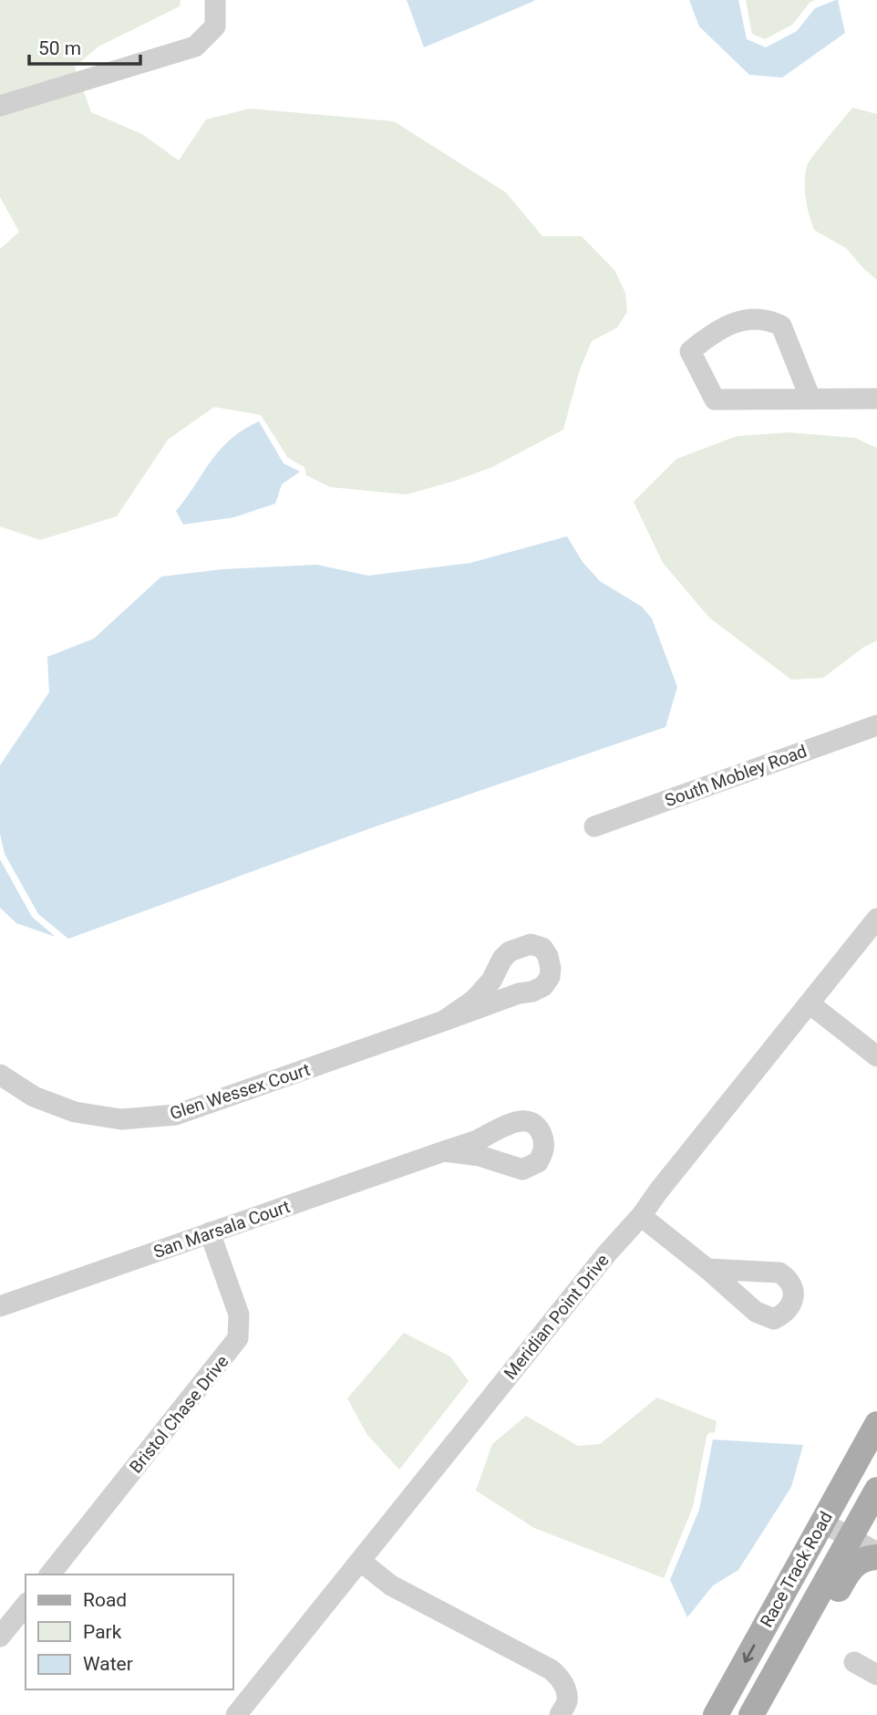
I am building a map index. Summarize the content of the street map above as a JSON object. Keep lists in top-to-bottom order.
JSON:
{
  "streets": {
    "main road": ["Race Track Road"],
    "street": [
      "South Mobley Road",
      "Glen Wessex Court",
      "San Marsala Court",
      "Meridian Point Drive",
      "Bristol Chase Drive"
    ]
  },
  "crossings": [
    ["San Marsala Court", "Bristol Chase Drive"]
  ],
  "legend": ["Road", "Park", "Water"],
  "scale_bar": "50 m"
}
